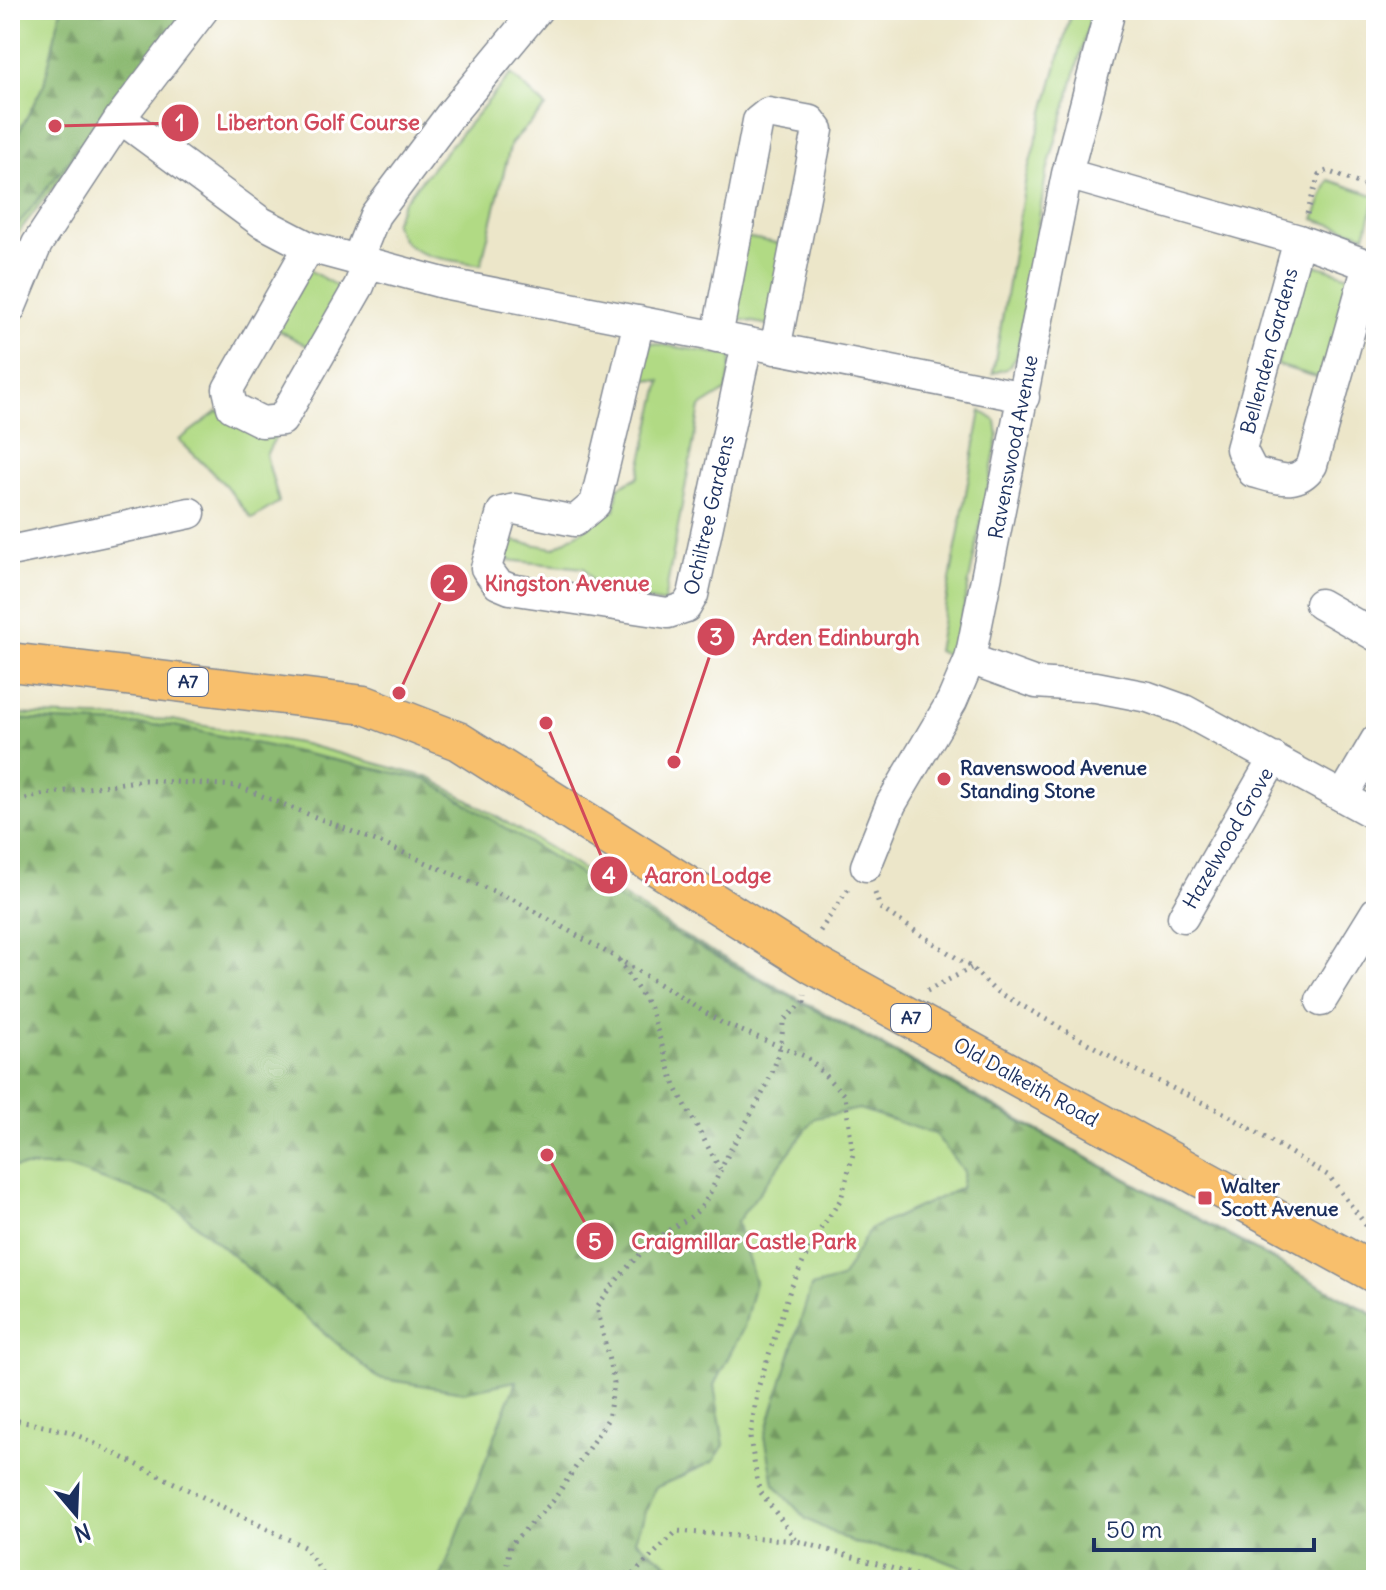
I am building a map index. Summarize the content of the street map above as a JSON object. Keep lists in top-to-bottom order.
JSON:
{
  "streets": {
    "main road": ["A7", "Old Dalkeith Road"],
    "street": [
      "Bellenden Gardens",
      "Ravenswood Avenue",
      "Ochiltree Gardens",
      "Hazelwood Grove"
    ]
  },
  "crossings": [
    ["Bellenden Gardens", "Ravenswood Avenue"],
    ["Ravenswood Avenue", "Hazelwood Grove"]
  ],
  "places": {
    "other": [
      "Liberton Golf Course",
      "Kingston Avenue",
      "Aaron Lodge",
      "Arden Edinburgh",
      "Ravenswood Avenue Standing Stone",
      "Craigmillar Castle Park"
    ],
    "transit": ["Walter Scott Avenue"]
  },
  "scale_bar": "50 m",
  "north": "bottom"
}
